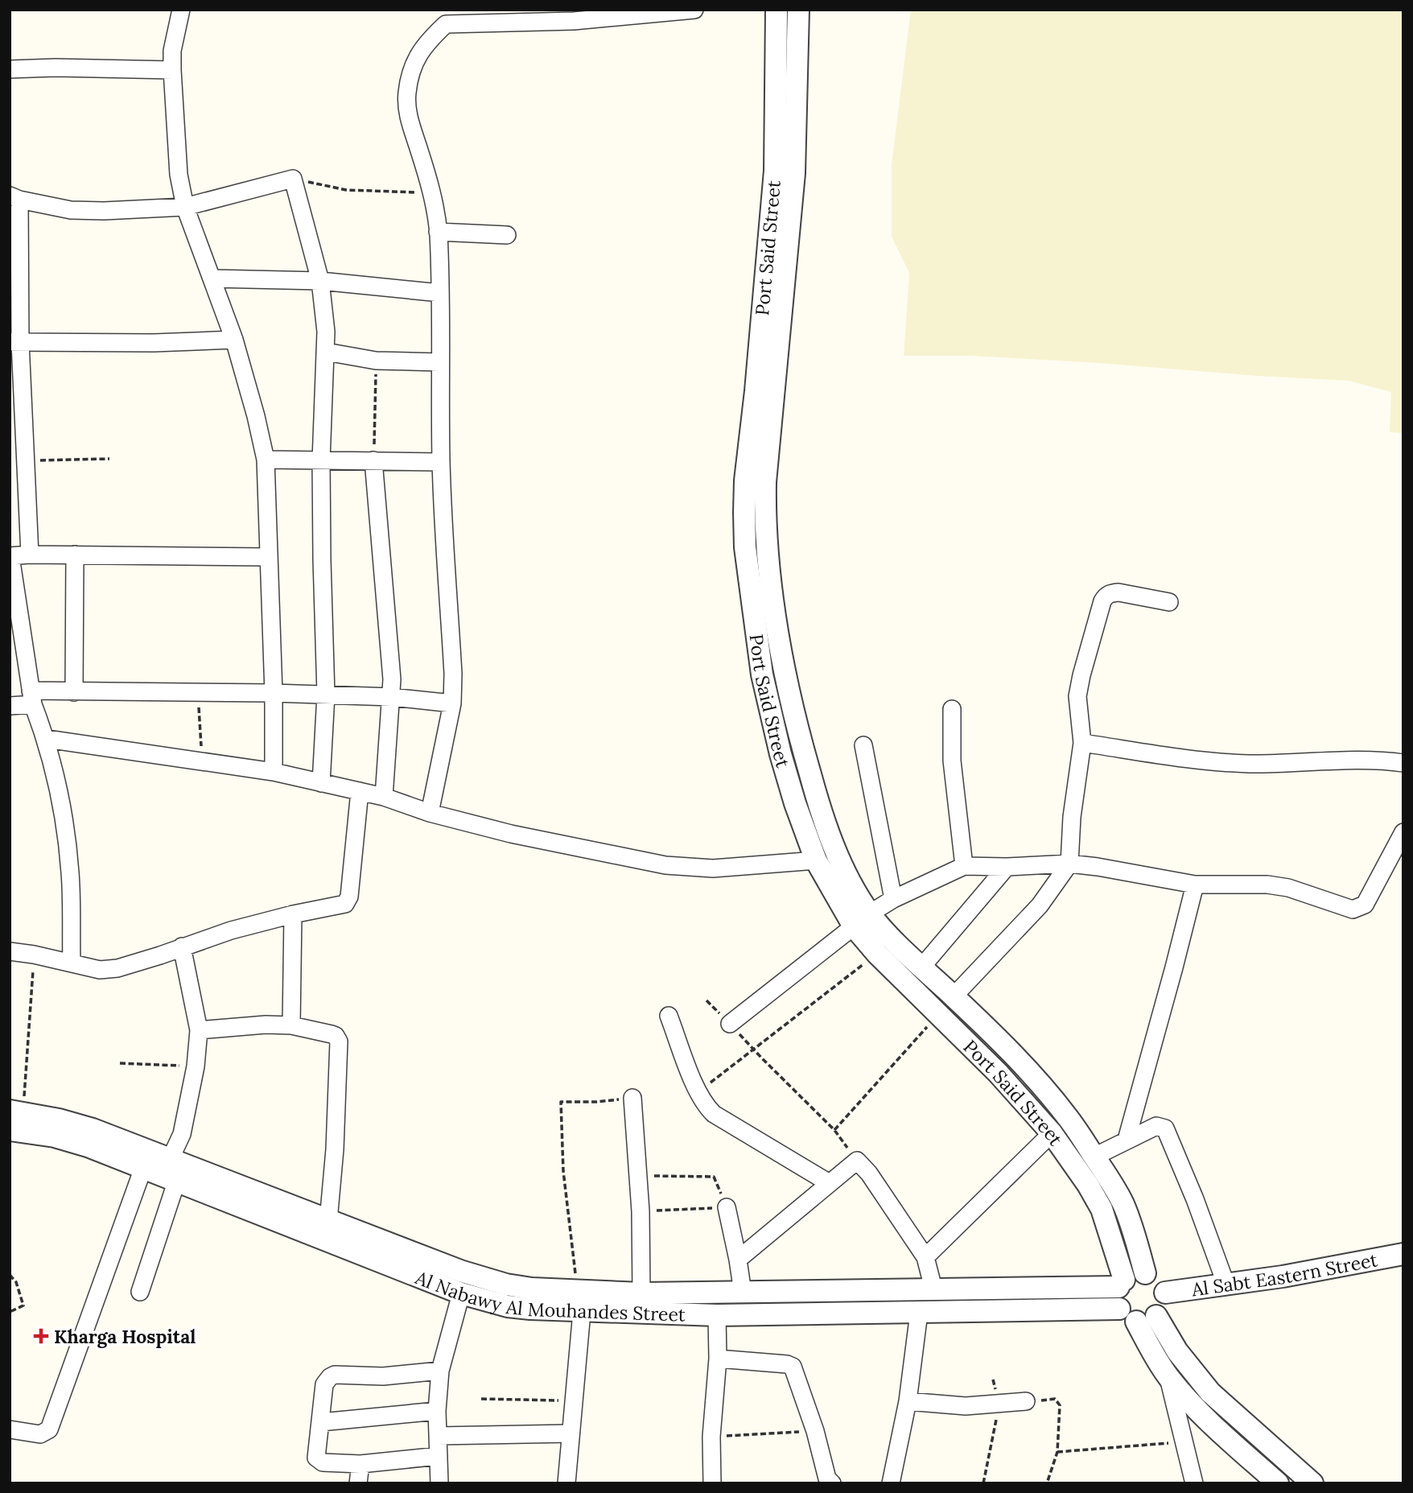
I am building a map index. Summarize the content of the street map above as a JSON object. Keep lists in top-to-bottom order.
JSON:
{
  "streets": {
    "street": ["Port Said Street", "Al Sabt Eastern Street", "Al Nabawy Al Mouhandes Street"]
  },
  "crossings": [
    ["Port Said Street", "Al Sabt Eastern Street"],
    ["Port Said Street", "Al Nabawy Al Mouhandes Street"],
    ["Al Sabt Eastern Street", "Al Nabawy Al Mouhandes Street"]
  ],
  "places": {
    "health": ["Kharga Hospital"]
  }
}
